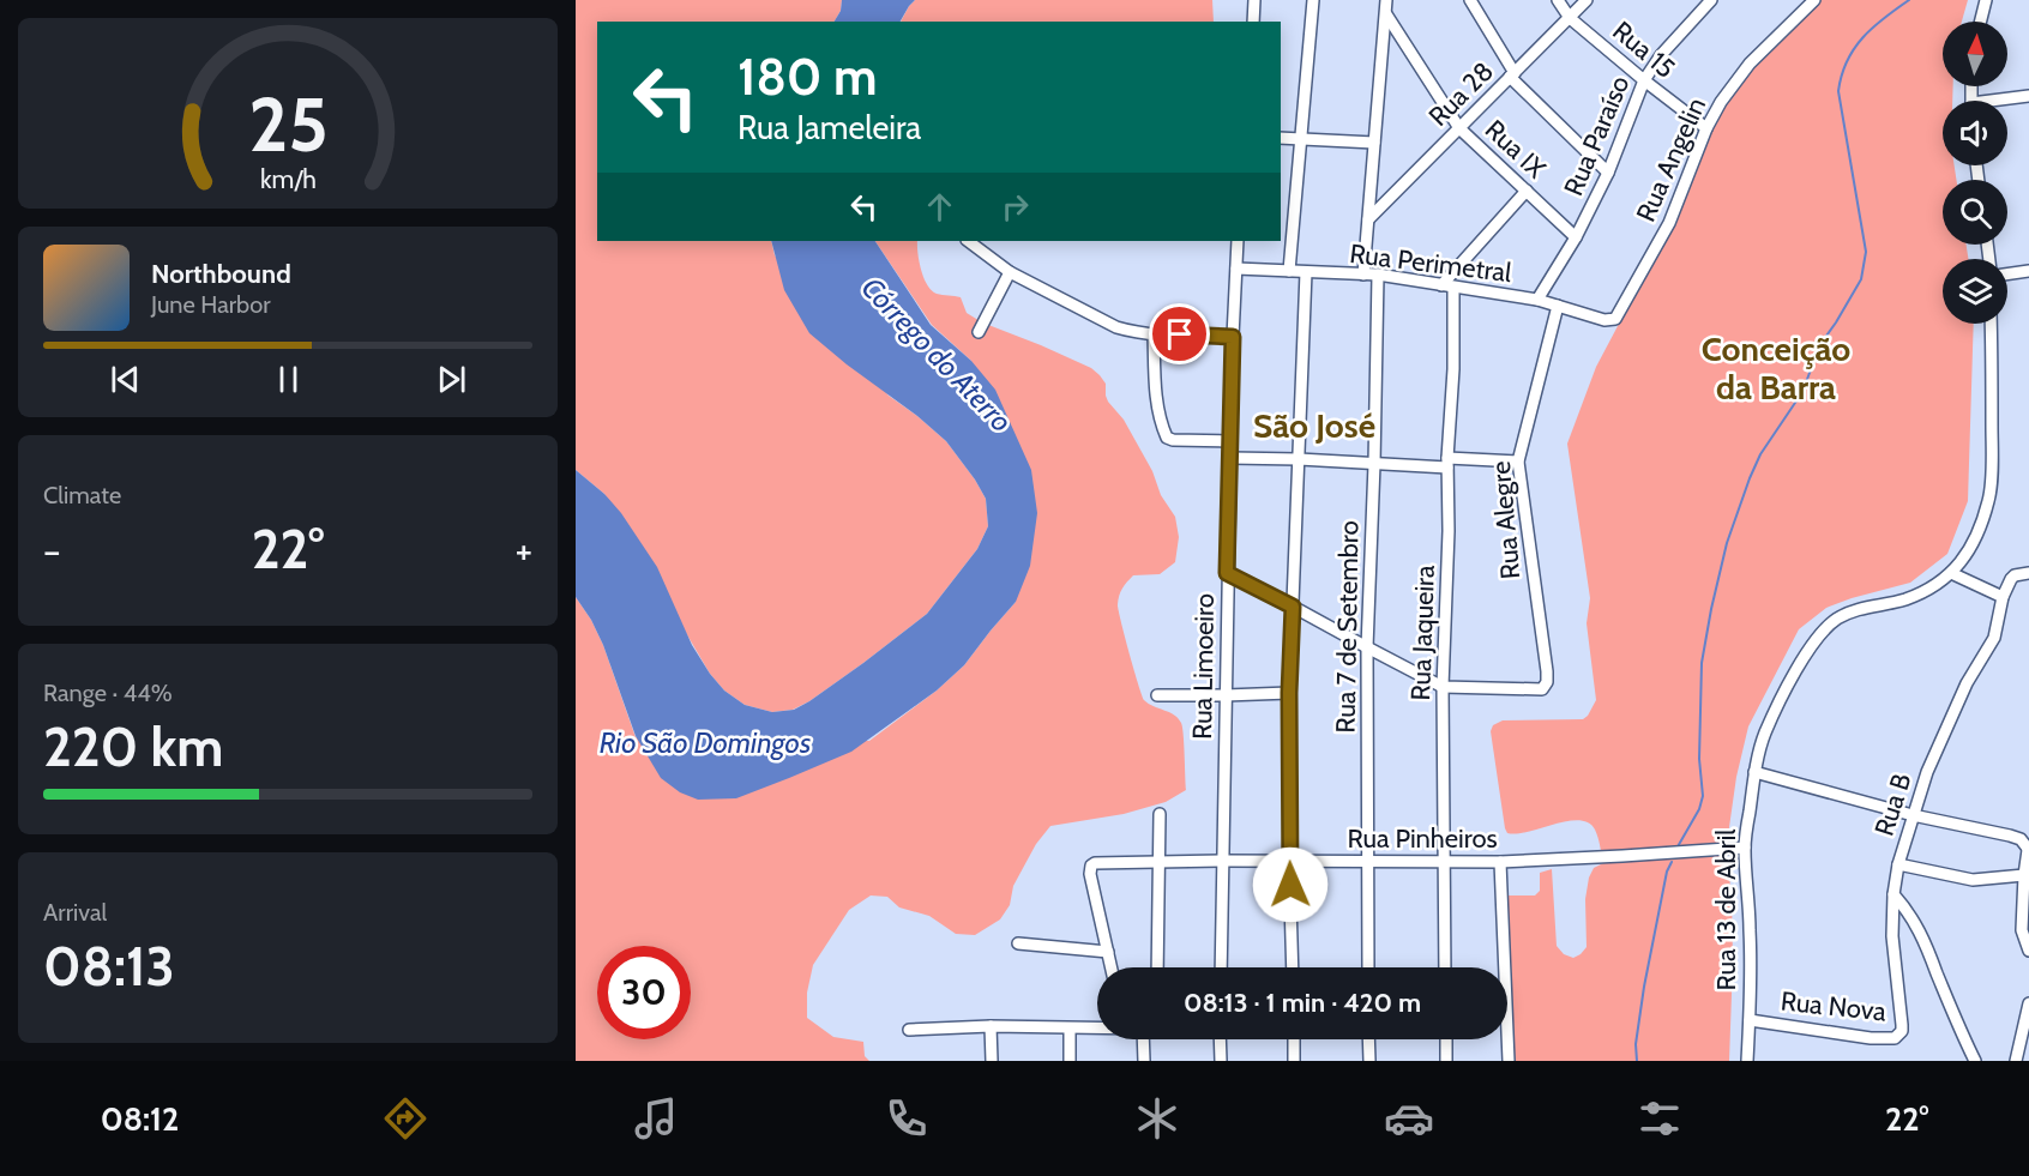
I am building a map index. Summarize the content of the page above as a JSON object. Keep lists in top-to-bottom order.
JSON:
{
  "streets": {
    "street": [
      "Rua 15",
      "Rua 28",
      "Rua Paraíso",
      "Rua IX",
      "Rua Angelin",
      "Rua Perimetral",
      "Rua Alegre",
      "Rua 7 de Setembro",
      "Rua Jaqueira",
      "Rua Limoeiro",
      "Rua B",
      "Rua Pinheiros",
      "Rua 13 de Abril",
      "Rua Nova"
    ]
  },
  "crossings": [
    ["Rua 15", "Rua 28"],
    ["Rua 15", "Rua Paraíso"],
    ["Rua 15", "Rua Angelin"],
    ["Rua 28", "Rua IX"],
    ["Rua Paraíso", "Rua IX"],
    ["Rua Paraíso", "Rua Perimetral"],
    ["Rua Angelin", "Rua Perimetral"],
    ["Rua Perimetral", "Rua Alegre"],
    ["Rua Perimetral", "Rua 7 de Setembro"],
    ["Rua Perimetral", "Rua Jaqueira"],
    ["Rua Perimetral", "Rua Limoeiro"],
    ["Rua Alegre", "Rua Jaqueira"],
    ["Rua 7 de Setembro", "Rua Pinheiros"],
    ["Rua Jaqueira", "Rua Pinheiros"],
    ["Rua Limoeiro", "Rua Pinheiros"],
    ["Rua B", "Rua Nova"],
    ["Rua Pinheiros", "Rua 13 de Abril"],
    ["Rua 13 de Abril", "Rua Nova"]
  ],
  "districts": ["Conceição da Barra", "São José"],
  "water": ["Córrego do Aterro", "Rio São Domingos"],
  "north": "top",
  "page": {
    "turn": ["180 m", "Rua Jameleira"],
    "song": ["Northbound", "June Harbor"],
    "tile": [
      "Climate",
      ["Range · 44%", "220 km"],
      ["Arrival", "08:13"]
    ],
    "heat": ["−", "22°", "+"],
    "limit": "30",
    "trip": "08:13 · 1 min · 420 m",
    "tabs": ["08:12", "22°"],
    "gauge": ["25", "km/h"]
  }
}
